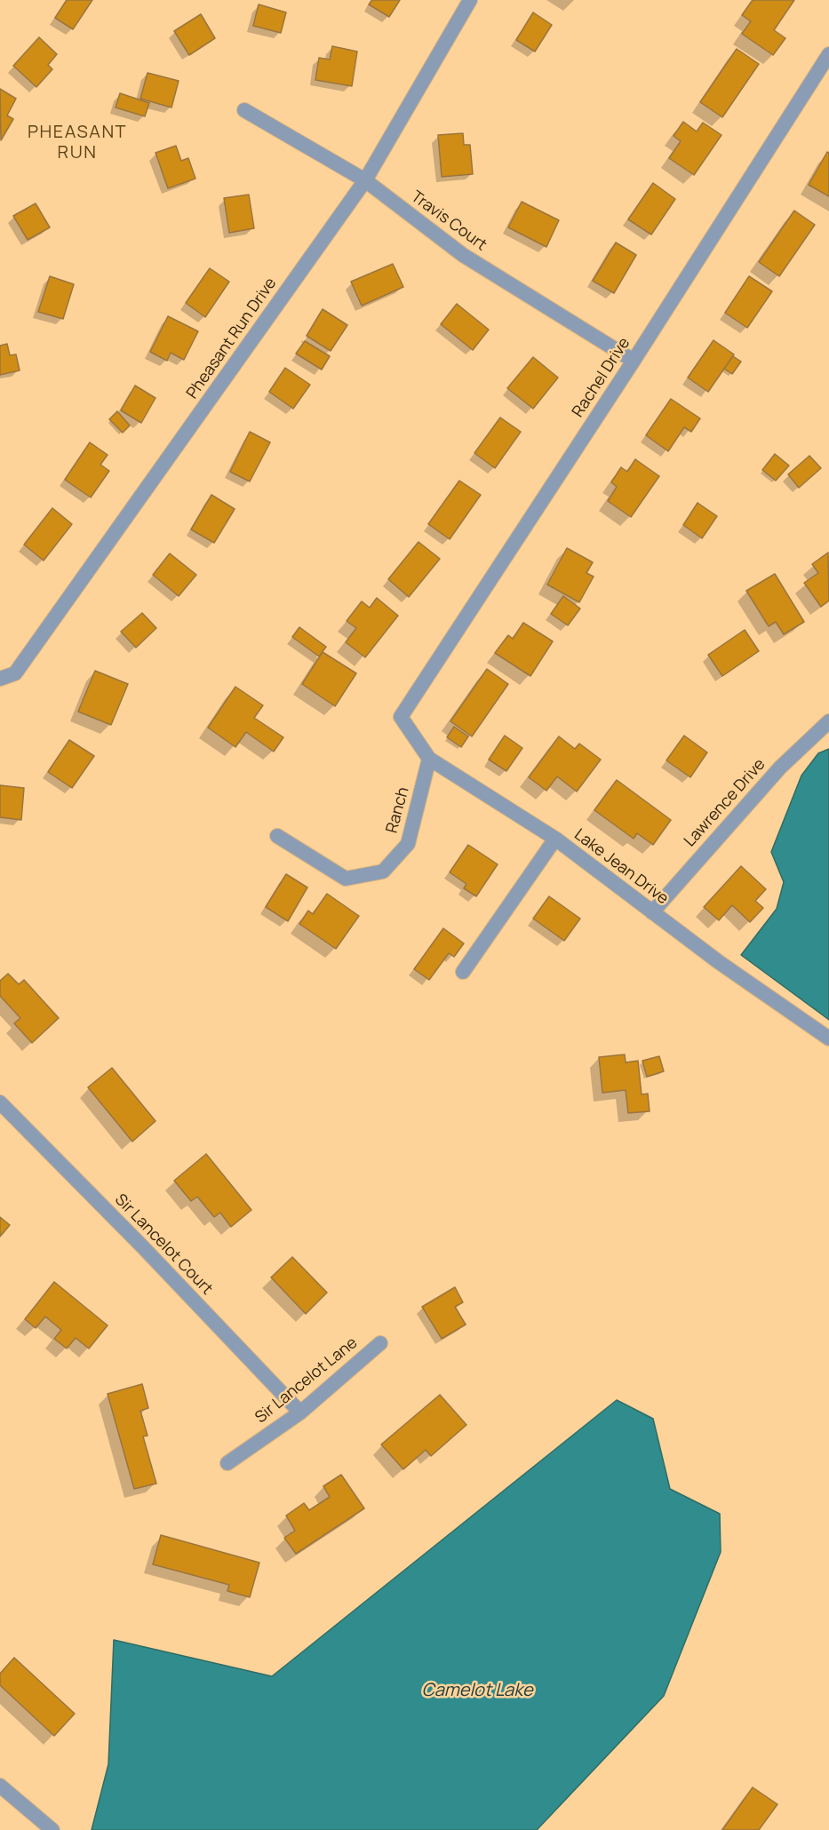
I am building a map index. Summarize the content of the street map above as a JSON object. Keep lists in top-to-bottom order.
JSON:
{
  "streets": {
    "street": [
      "Travis Court",
      "Pheasant Run Drive",
      "Rachel Drive",
      "Lawrence Drive",
      "Ranch",
      "Lake Jean Drive",
      "Sir Lancelot Court",
      "Sir Lancelot Lane"
    ]
  },
  "crossings": [
    ["Travis Court", "Pheasant Run Drive"],
    ["Travis Court", "Rachel Drive"],
    ["Rachel Drive", "Lake Jean Drive"],
    ["Lawrence Drive", "Lake Jean Drive"],
    ["Ranch", "Lake Jean Drive"],
    ["Sir Lancelot Court", "Sir Lancelot Lane"]
  ],
  "districts": ["PHEASANT RUN"],
  "water": ["Camelot Lake"]
}
